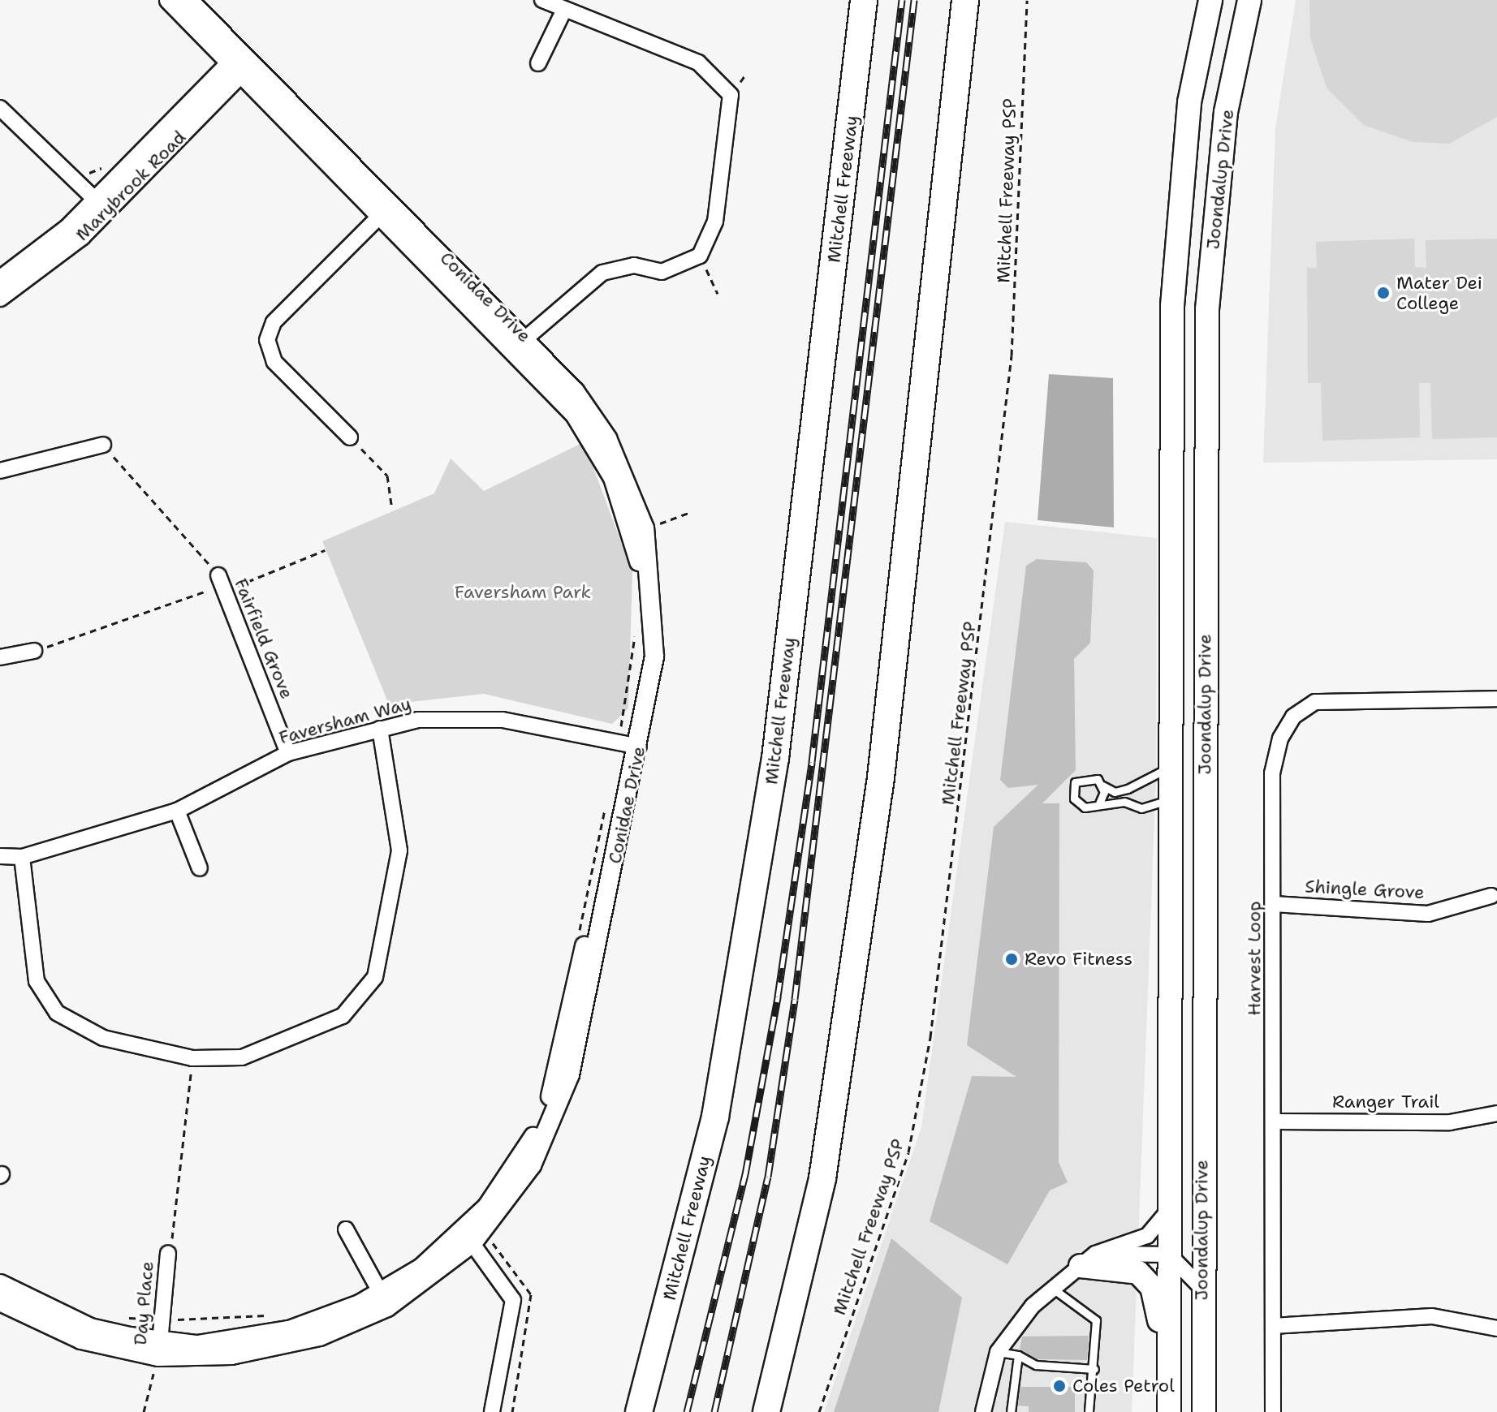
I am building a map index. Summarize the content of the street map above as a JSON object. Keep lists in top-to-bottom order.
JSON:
{
  "streets": {
    "highway": ["Mitchell Freeway"],
    "main road": ["Joondalup Drive"],
    "street": [
      "Marybrook Road",
      "Conidae Drive",
      "Fairfield Grove",
      "Faversham Way",
      "Shingle Grove",
      "Harvest Loop",
      "Ranger Trail",
      "Day Place"
    ],
    "path": ["Mitchell Freeway PSP"]
  },
  "crossings": [
    ["Marybrook Road", "Conidae Drive"],
    ["Conidae Drive", "Faversham Way"],
    ["Conidae Drive", "Day Place"],
    ["Fairfield Grove", "Faversham Way"],
    ["Shingle Grove", "Harvest Loop"],
    ["Harvest Loop", "Ranger Trail"]
  ],
  "parks": ["Faversham Park"],
  "places": ["Mater Dei College", "Revo Fitness", "Coles Petrol"]
}
